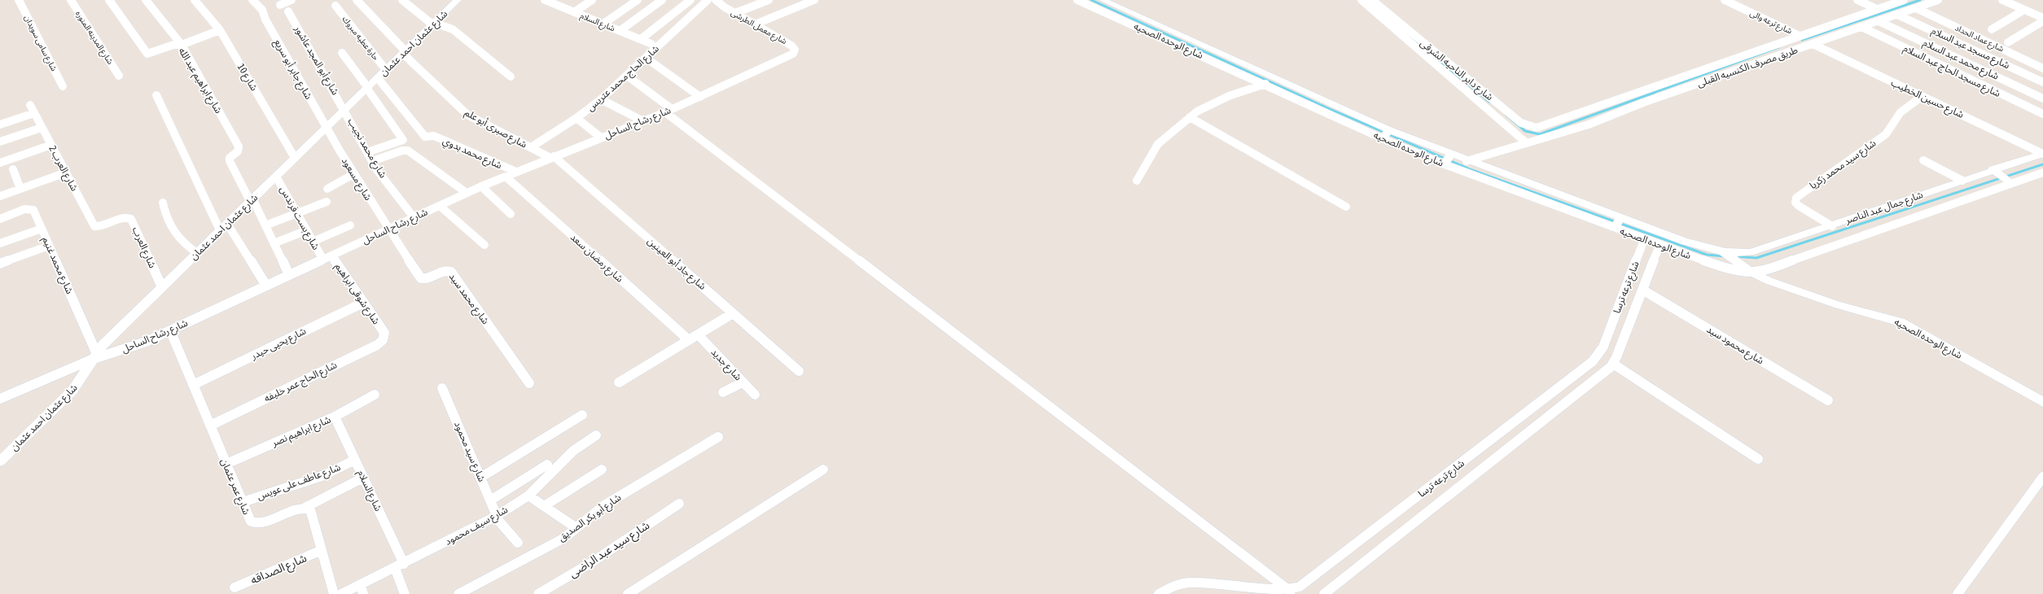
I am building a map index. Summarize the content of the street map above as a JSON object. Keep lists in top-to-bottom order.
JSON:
{
  "streets": {
    "street": [
      "شارع السلام",
      "شارع ترعه والى",
      "شارع معمل الطرشى",
      "شارع المدينه المنوره",
      "حارة عطيه مبروك",
      "شارع عماد الحداد",
      "شارع الوحده الصحيه",
      "شارع سامى سويدان",
      "شارع عثمان احمد عثمان",
      "شارع مسجد عبد السلام",
      "شارع محمد عبد السلام",
      "شارع أبو المجد عاشور",
      "طريق مصرف الكنسيه القبلى",
      "شارع جابر أبو سريع",
      "شارع داير الناحيه الشرقى",
      "شارع مسجد الحاج عبد السلام",
      "شارع 10",
      "شارع الحاج محمد عتريس",
      "شارع ابراهيم عبد الله",
      "شارع حسين الخطيب",
      "شارع رشاح الساحل",
      "شارع صبرى أبو علم",
      "شارع محمد نجيب",
      "شارع محمد بدوي",
      "شارع سيد محمد زكريا",
      "شارع العرب 2",
      "شارع مسعود",
      "شارع جمال عبد الناصر",
      "شارع بست فرندس",
      "شارع العرب",
      "شارع رمضان سعد",
      "شارع جاد أبو العينين",
      "شارع محمد غنيم",
      "شارع ترعه ترسا",
      "شارع شوقى ابراهيم",
      "شارع محمد سيد",
      "شارع يحيى حيدر",
      "شارع محمود سيد",
      "شارع جديد",
      "شارع الحاج عمر خليفه",
      "شارع ابراهيم نصر",
      "شارع سيد محمود",
      "شارع عاطف على عويس",
      "شارع عمر عثمان",
      "شارع أبو بكر الصديق",
      "شارع سيف محمود",
      "شارع سيد عبد الراضى",
      "شارع الصداقه"
    ]
  },
  "crossings": [
    ["شارع السلام", "شارع ابراهيم نصر"],
    ["شارع السلام", "شارع عاطف على عويس"],
    ["شارع السلام", "شارع عمر عثمان"],
    ["شارع السلام", "شارع سيف محمود"],
    ["شارع ترعه والى", "طريق مصرف الكنسيه القبلى"],
    ["شارع معمل الطرشى", "شارع رشاح الساحل"],
    ["حارة عطيه مبروك", "شارع عثمان احمد عثمان"],
    ["شارع عماد الحداد", "طريق مصرف الكنسيه القبلى"],
    ["شارع الوحده الصحيه", "طريق مصرف الكنسيه القبلى"],
    ["شارع الوحده الصحيه", "شارع جمال عبد الناصر"],
    ["شارع الوحده الصحيه", "شارع ترعه ترسا"],
    ["شارع عثمان احمد عثمان", "شارع أبو المجد عاشور"],
    ["شارع عثمان احمد عثمان", "شارع جابر أبو سريع"],
    ["شارع عثمان احمد عثمان", "شارع 10"],
    ["شارع عثمان احمد عثمان", "شارع ابراهيم عبد الله"],
    ["شارع عثمان احمد عثمان", "شارع رشاح الساحل"],
    ["شارع عثمان احمد عثمان", "شارع صبرى أبو علم"],
    ["شارع عثمان احمد عثمان", "شارع محمد نجيب"],
    ["شارع عثمان احمد عثمان", "شارع محمد بدوي"],
    ["شارع عثمان احمد عثمان", "شارع مسعود"],
    ["شارع عثمان احمد عثمان", "شارع بست فرندس"],
    ["شارع عثمان احمد عثمان", "شارع العرب"],
    ["شارع عثمان احمد عثمان", "شارع محمد غنيم"],
    ["شارع مسجد عبد السلام", "طريق مصرف الكنسيه القبلى"],
    ["شارع محمد عبد السلام", "طريق مصرف الكنسيه القبلى"],
    ["شارع أبو المجد عاشور", "شارع محمد نجيب"],
    ["طريق مصرف الكنسيه القبلى", "شارع داير الناحيه الشرقى"],
    ["طريق مصرف الكنسيه القبلى", "شارع مسجد الحاج عبد السلام"],
    ["طريق مصرف الكنسيه القبلى", "شارع حسين الخطيب"],
    ["شارع جابر أبو سريع", "شارع مسعود"],
    ["شارع الحاج محمد عتريس", "شارع صبرى أبو علم"],
    ["شارع حسين الخطيب", "شارع سيد محمد زكريا"],
    ["شارع حسين الخطيب", "شارع جمال عبد الناصر"],
    ["شارع رشاح الساحل", "شارع صبرى أبو علم"],
    ["شارع رشاح الساحل", "شارع محمد نجيب"],
    ["شارع رشاح الساحل", "شارع محمد بدوي"],
    ["شارع رشاح الساحل", "شارع مسعود"],
    ["شارع رشاح الساحل", "شارع بست فرندس"],
    ["شارع رشاح الساحل", "شارع رمضان سعد"],
    ["شارع رشاح الساحل", "شارع جاد أبو العينين"],
    ["شارع رشاح الساحل", "شارع محمد غنيم"],
    ["شارع رشاح الساحل", "شارع شوقى ابراهيم"],
    ["شارع رشاح الساحل", "شارع محمد سيد"],
    ["شارع رشاح الساحل", "شارع عمر عثمان"],
    ["شارع صبرى أبو علم", "شارع جاد أبو العينين"],
    ["شارع سيد محمد زكريا", "شارع جمال عبد الناصر"],
    ["شارع العرب 2", "شارع العرب"],
    ["شارع مسعود", "شارع محمد سيد"],
    ["شارع بست فرندس", "شارع شوقى ابراهيم"],
    ["شارع ترعه ترسا", "شارع محمود سيد"],
    ["شارع شوقى ابراهيم", "شارع يحيى حيدر"],
    ["شارع شوقى ابراهيم", "شارع الحاج عمر خليفه"],
    ["شارع يحيى حيدر", "شارع عمر عثمان"],
    ["شارع الحاج عمر خليفه", "شارع عمر عثمان"],
    ["شارع ابراهيم نصر", "شارع عمر عثمان"],
    ["شارع سيد محمود", "شارع سيف محمود"],
    ["شارع عاطف على عويس", "شارع عمر عثمان"]
  ]
}
